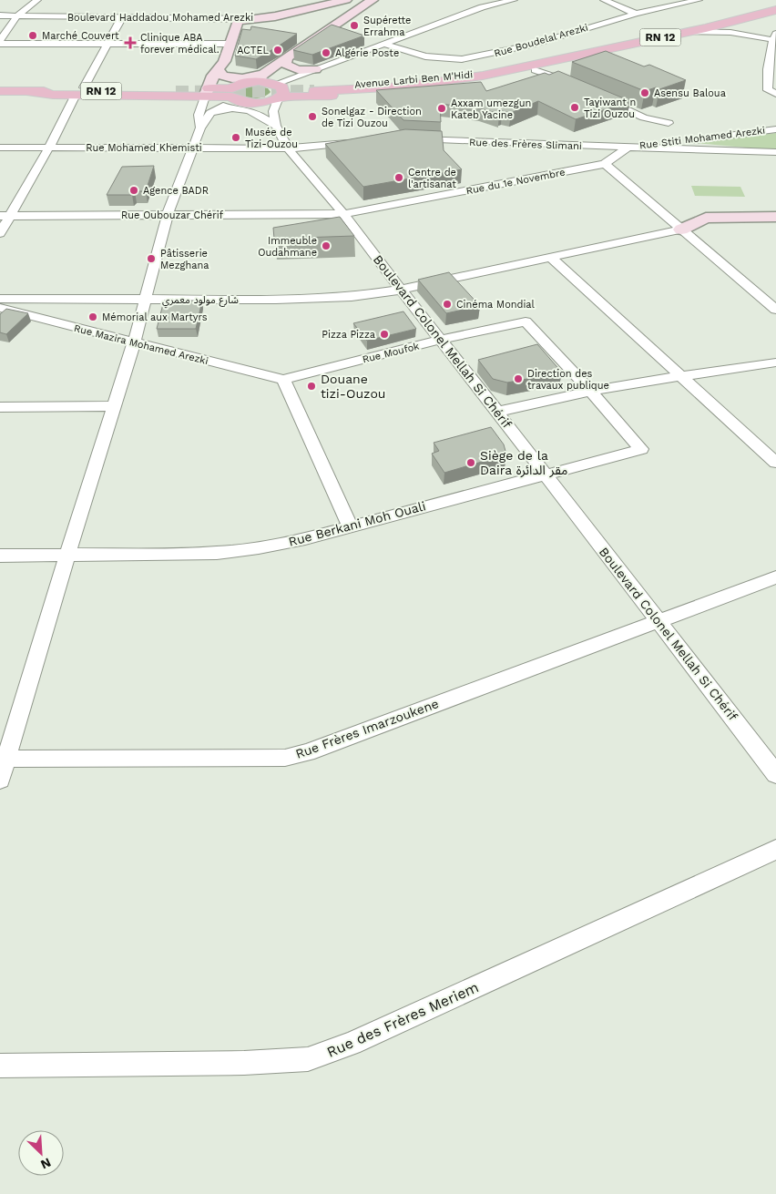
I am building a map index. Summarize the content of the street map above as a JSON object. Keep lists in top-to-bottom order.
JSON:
{
  "streets": {
    "main road": ["Boulevard Haddadou Mohamed Arezki", "RN 12", "Avenue Larbi Ben M'Hidi"],
    "street": [
      "Rue Boudelal Arezki",
      "Rue Stiti Mohamed Arezki",
      "Rue des Frères Slimani",
      "Rue Mohamed Khemisti",
      "Rue du 1e Novembre",
      "Rue Oubouzar Chérif",
      "شارع مولود معمري",
      "Boulevard Colonel Mellah Si Chérif",
      "Rue Mazira Mohamed Arezki",
      "Rue Moufok",
      "Rue Berkani Moh Ouali",
      "Rue Frères Imarzoukene",
      "Rue des Frères Meriem"
    ]
  },
  "crossings": [
    ["Avenue Larbi Ben M'Hidi", "Boulevard Colonel Mellah Si Chérif"],
    ["Rue Stiti Mohamed Arezki", "Rue des Frères Slimani"],
    ["Rue Stiti Mohamed Arezki", "Rue du 1e Novembre"],
    ["Rue des Frères Slimani", "Rue du 1e Novembre"],
    ["Rue Mohamed Khemisti", "Boulevard Colonel Mellah Si Chérif"],
    ["Rue du 1e Novembre", "Rue Oubouzar Chérif"],
    ["Rue du 1e Novembre", "Boulevard Colonel Mellah Si Chérif"],
    ["Rue Oubouzar Chérif", "Boulevard Colonel Mellah Si Chérif"],
    ["شارع مولود معمري", "Boulevard Colonel Mellah Si Chérif"],
    ["Boulevard Colonel Mellah Si Chérif", "Rue Moufok"],
    ["Boulevard Colonel Mellah Si Chérif", "Rue Berkani Moh Ouali"],
    ["Boulevard Colonel Mellah Si Chérif", "Rue Frères Imarzoukene"],
    ["Rue Mazira Mohamed Arezki", "Rue Moufok"]
  ],
  "places": {
    "other": [
      "Supérette Errahma",
      "Marché Couvert",
      "ACTEL",
      "Algérie Poste",
      "Asensu Baloua",
      "Taɣiwant n Tizi Ouzou",
      "Axxam umezgun Kateb Yacine",
      "Sonelgaz - Direction de Tizi Ouzou",
      "Musée de Tizi-Ouzou",
      "Centre de l'artisanat",
      "Agence BADR",
      "Immeuble Oudahmane",
      "Pâtisserie Mezghana",
      "Cinéma Mondial",
      "Mémorial aux Martyrs",
      "Pizza Pizza",
      "Direction des travaux publique",
      "Douane tizi-Ouzou",
      "Siège de la Daira مقر الدائرة"
    ],
    "health": ["Clinique ABA forever médical."]
  },
  "north": "bottom right"
}
